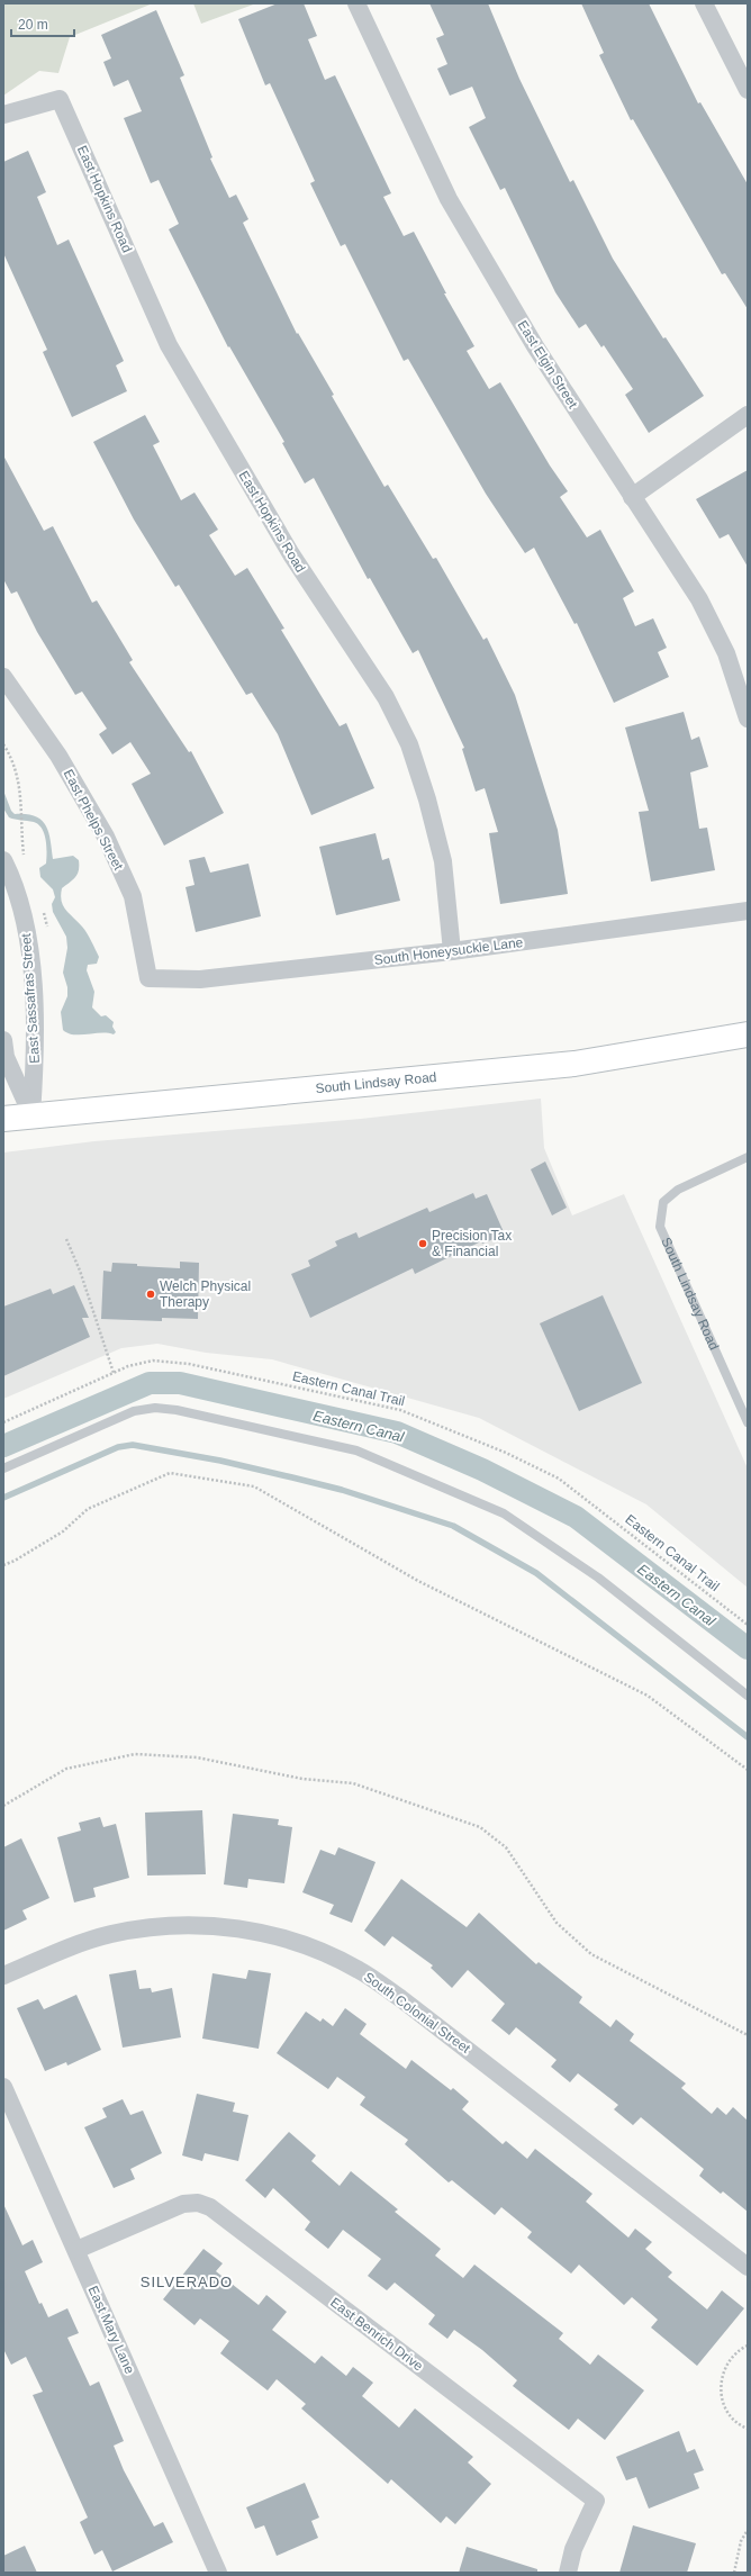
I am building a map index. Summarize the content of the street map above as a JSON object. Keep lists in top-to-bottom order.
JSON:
{
  "streets": {
    "main road": ["South Lindsay Road"],
    "street": [
      "East Hopkins Road",
      "East Elgin Street",
      "East Phelps Street",
      "South Honeysuckle Lane",
      "East Sassafras Street",
      "South Colonial Street",
      "East Mary Lane",
      "East Benrich Drive"
    ],
    "path": ["Eastern Canal Trail"]
  },
  "crossings": [
    ["East Hopkins Road", "South Honeysuckle Lane"],
    ["East Phelps Street", "South Honeysuckle Lane"],
    ["East Sassafras Street", "South Lindsay Road"],
    ["East Mary Lane", "East Benrich Drive"]
  ],
  "districts": ["SILVERADO"],
  "water": ["Eastern Canal"],
  "places": ["Precision Tax & Financial", "Welch Physical Therapy"],
  "scale_bar": "20 m"
}
